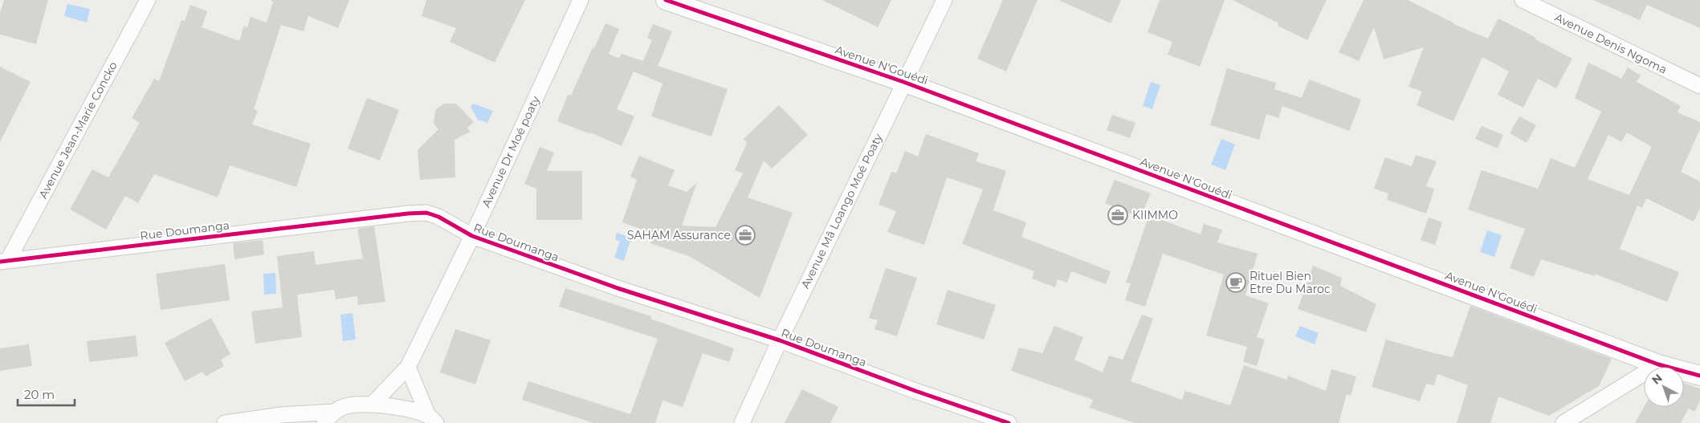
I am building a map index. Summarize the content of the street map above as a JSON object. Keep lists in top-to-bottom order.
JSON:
{
  "streets": {
    "street": [
      "Avenue Denis Ngoma",
      "Avenue N'Gouédi",
      "Avenue Jean-Marie Concko",
      "Avenue Dr Moé poaty",
      "Avenue Mâ Loango Moé Poaty",
      "Rue Doumanga"
    ]
  },
  "crossings": [
    ["Avenue N'Gouédi", "Avenue Mâ Loango Moé Poaty"],
    ["Avenue Jean-Marie Concko", "Rue Doumanga"],
    ["Avenue Dr Moé poaty", "Rue Doumanga"],
    ["Avenue Mâ Loango Moé Poaty", "Rue Doumanga"]
  ],
  "places": {
    "office": ["KIIMMO", "SAHAM Assurance"],
    "cafe": ["Rituel Bien Etre Du Maroc"]
  },
  "scale_bar": "20 m",
  "north": "top left"
}
